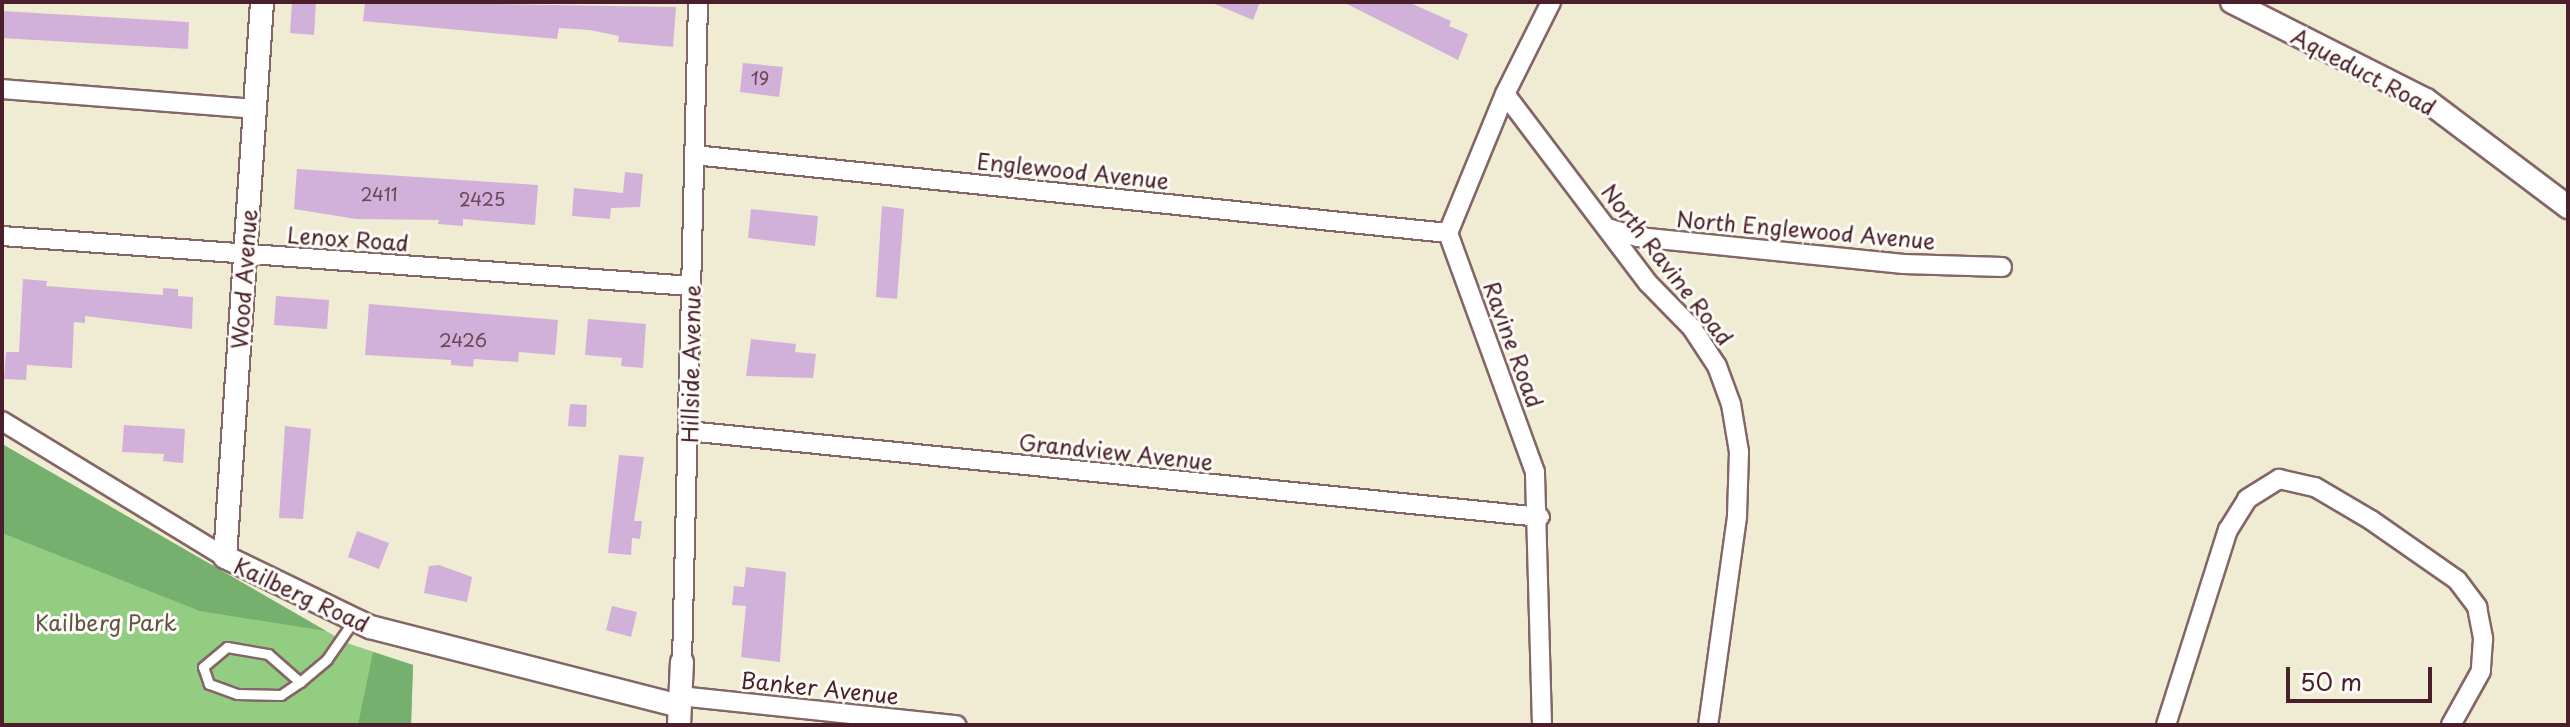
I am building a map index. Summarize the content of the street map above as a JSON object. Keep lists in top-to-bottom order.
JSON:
{
  "streets": {
    "street": [
      "Aqueduct Road",
      "Englewood Avenue",
      "North Englewood Avenue",
      "Lenox Road",
      "North Ravine Road",
      "Wood Avenue",
      "Ravine Road",
      "Hillside Avenue",
      "Grandview Avenue",
      "Kailberg Road",
      "Banker Avenue"
    ]
  },
  "crossings": [
    ["Englewood Avenue", "Ravine Road"],
    ["Englewood Avenue", "Hillside Avenue"],
    ["North Englewood Avenue", "North Ravine Road"],
    ["Lenox Road", "Wood Avenue"],
    ["Lenox Road", "Hillside Avenue"],
    ["Wood Avenue", "Kailberg Road"],
    ["Ravine Road", "Grandview Avenue"],
    ["Hillside Avenue", "Grandview Avenue"],
    ["Hillside Avenue", "Kailberg Road"],
    ["Hillside Avenue", "Banker Avenue"],
    ["Kailberg Road", "Banker Avenue"]
  ],
  "parks": ["Kailberg Park"],
  "house_numbers": [
    "19",
    "2411",
    "2425",
    "2426"
  ],
  "scale_bar": "50 m"
}
